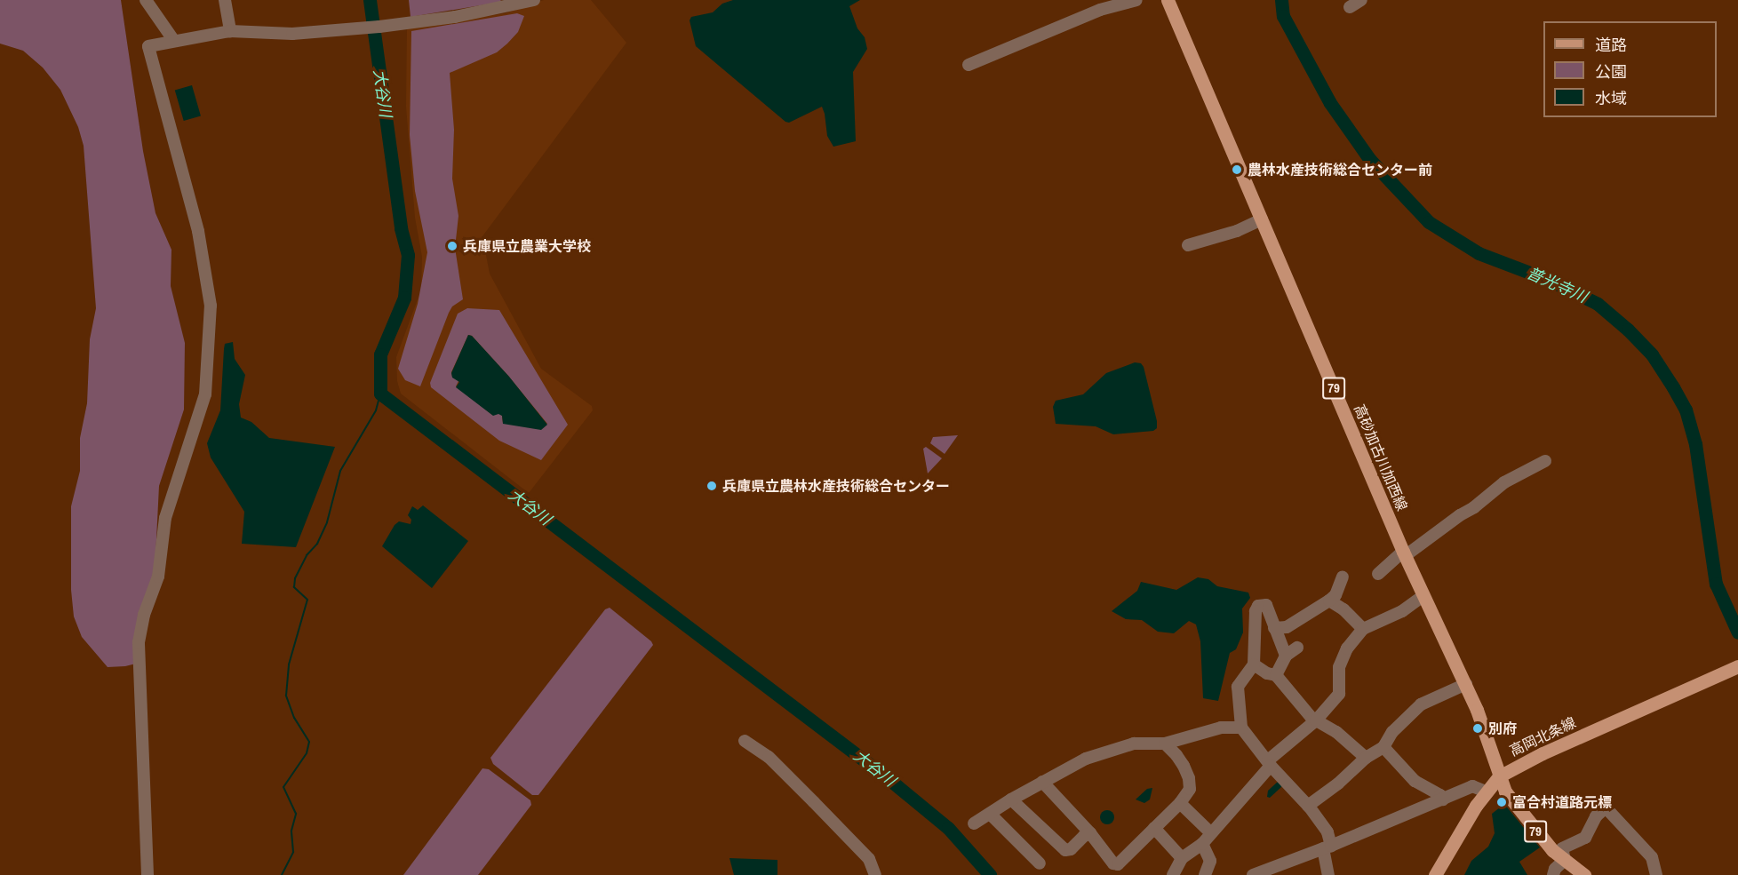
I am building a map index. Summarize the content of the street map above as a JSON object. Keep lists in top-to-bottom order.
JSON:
{
  "streets": {
    "main road": ["79", "高砂加古川加西線", "高岡北条線"]
  },
  "crossings": [
    ["高砂加古川加西線", "高岡北条線"]
  ],
  "water": ["大谷川", "普光寺川"],
  "places": [
    "農林水産技術総合センター前",
    "兵庫県立農業大学校",
    "兵庫県立農林水産技術総合センター",
    "別府",
    "富合村道路元標"
  ],
  "legend": ["道路", "公園", "水域"]
}
